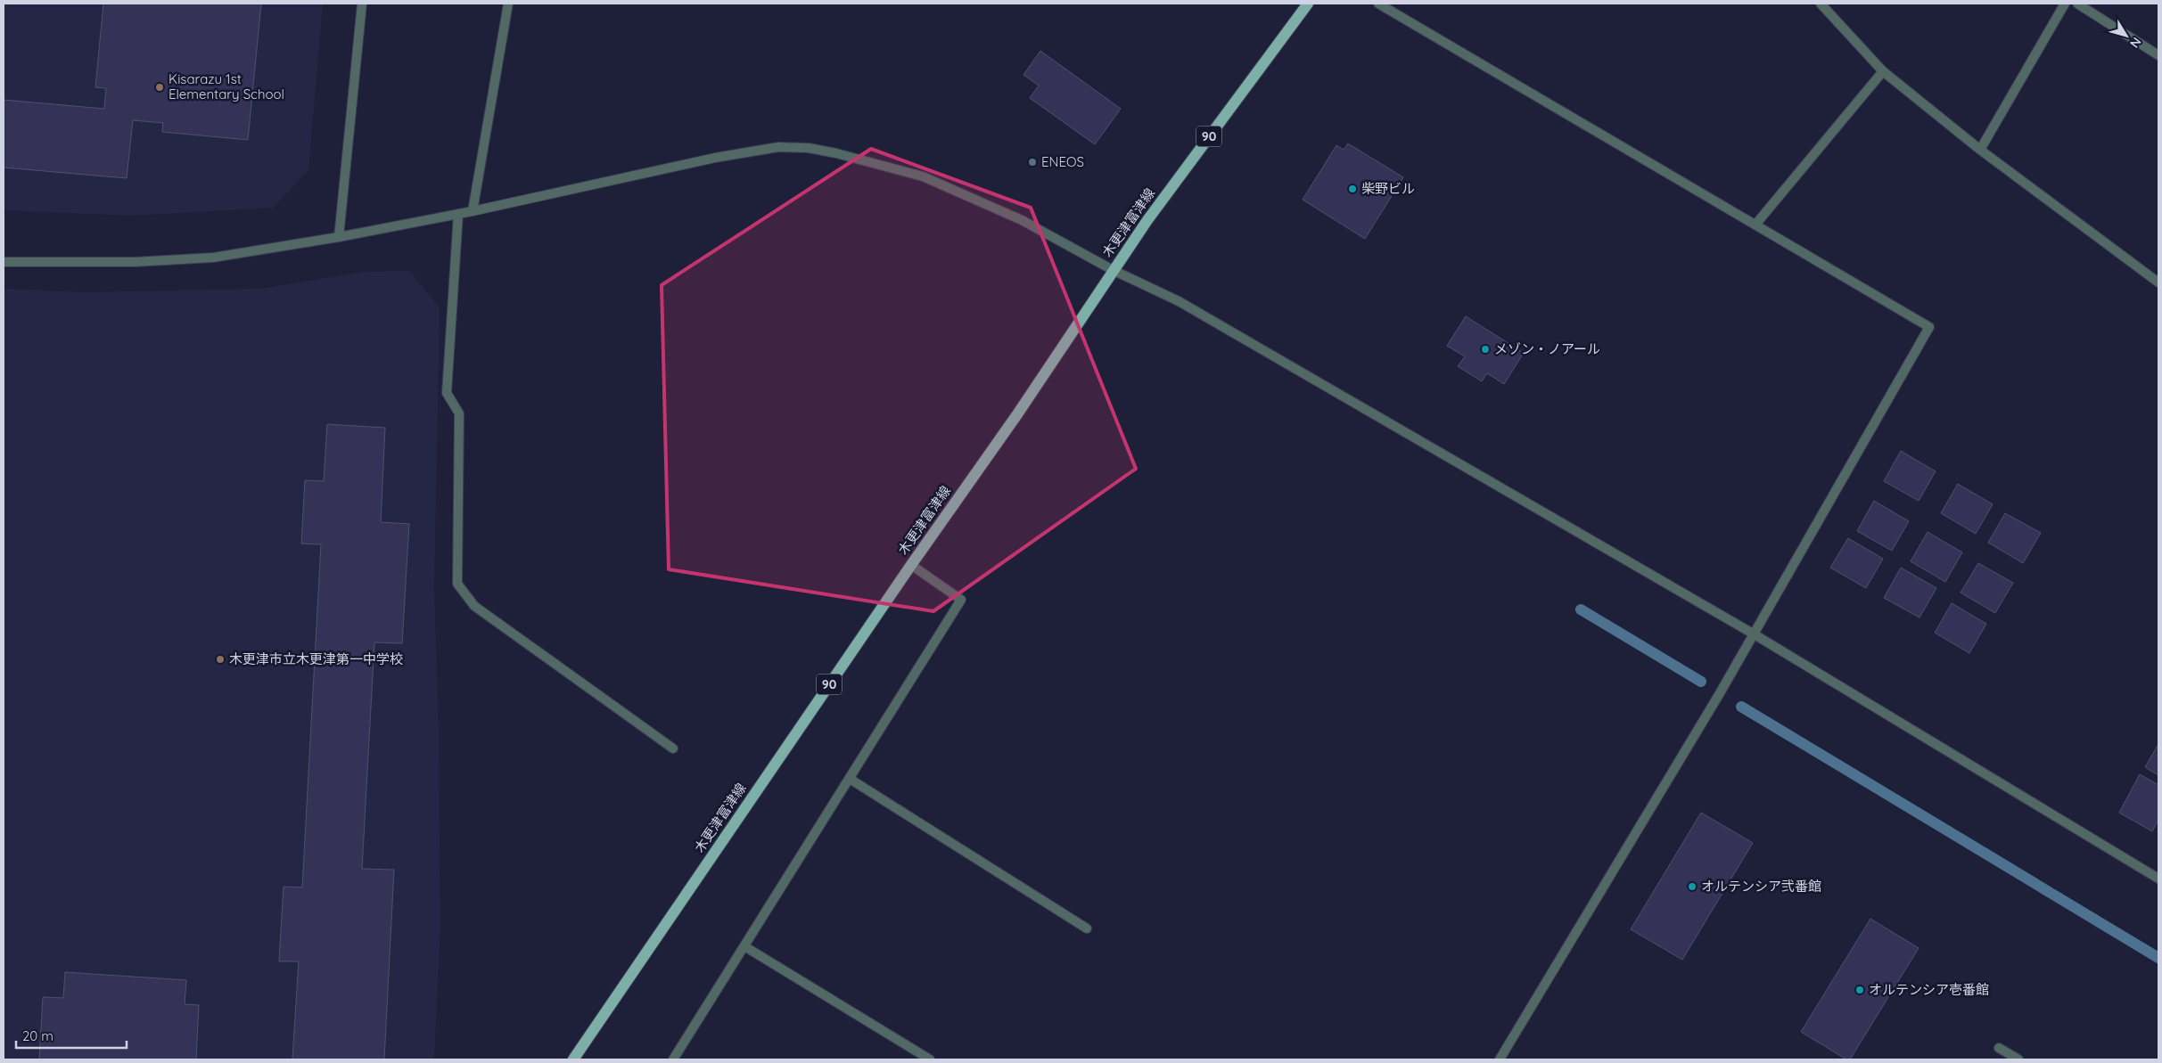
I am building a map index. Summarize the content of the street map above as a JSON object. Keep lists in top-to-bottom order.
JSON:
{
  "streets": {
    "main road": ["90", "木更津富津線"]
  },
  "places": [
    "Kisarazu 1st Elementary School",
    "ENEOS",
    "柴野ビル",
    "メゾン・ノアール",
    "木更津市立木更津第一中学校",
    "オルテンシア弐番館",
    "オルテンシア壱番館"
  ],
  "scale_bar": "20 m",
  "north": "bottom right"
}
